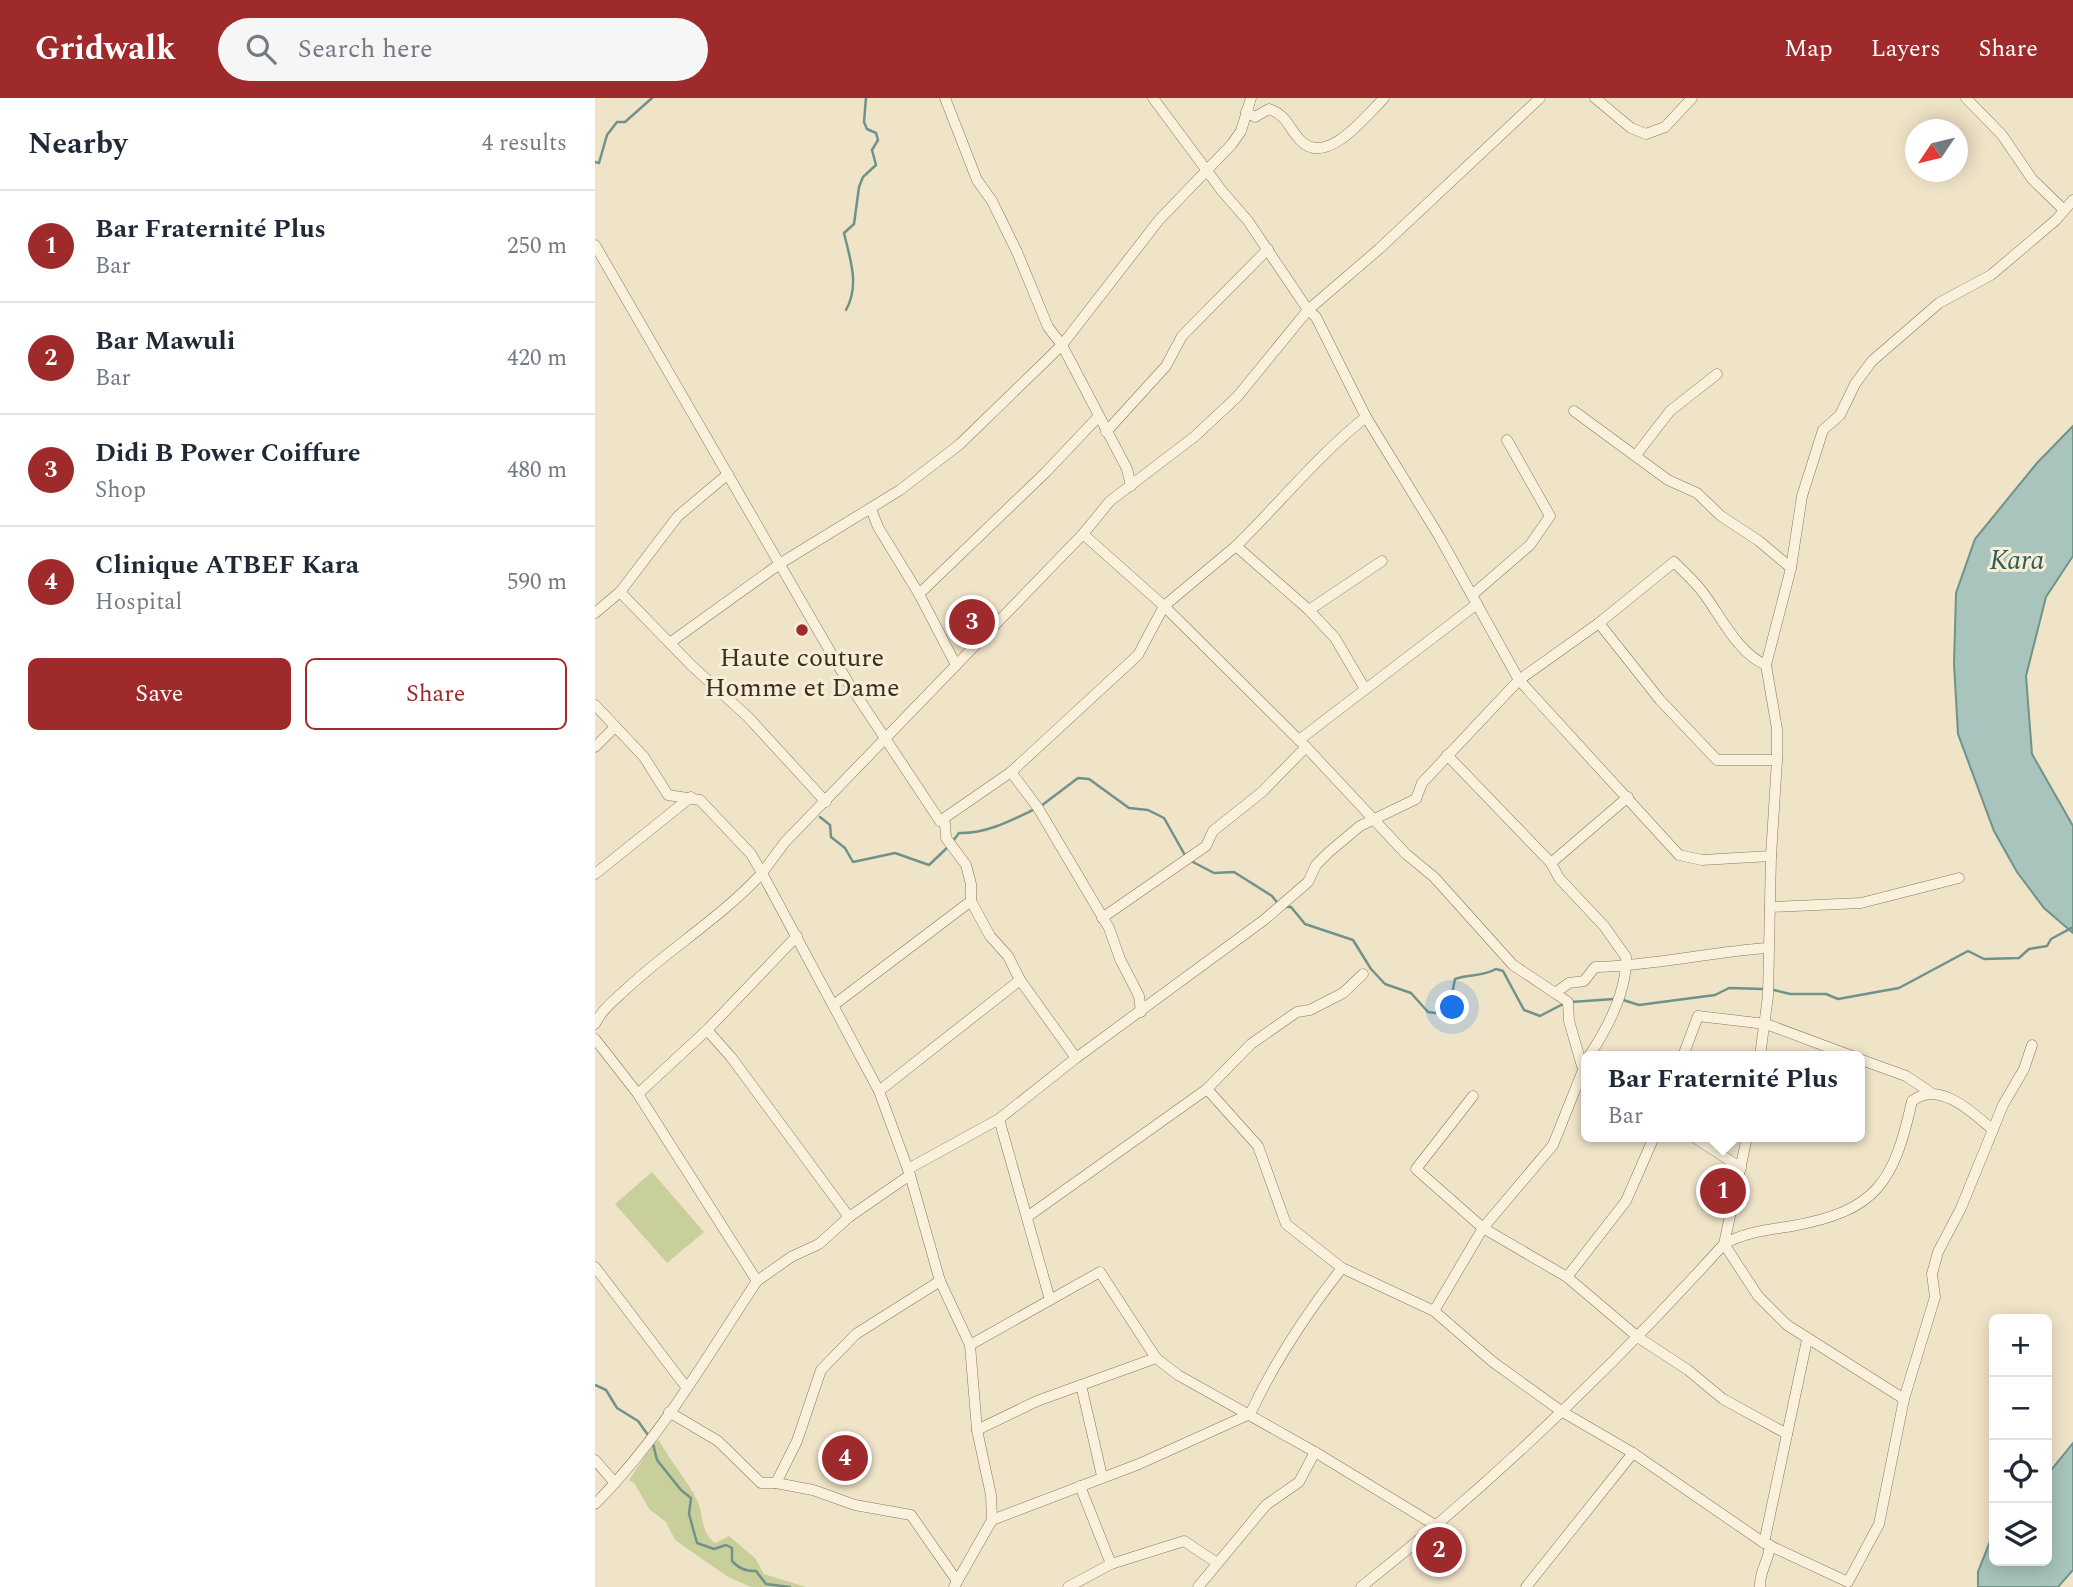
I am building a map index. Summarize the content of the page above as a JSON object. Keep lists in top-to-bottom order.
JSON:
{
  "water": ["Kara"],
  "places": ["Haute couture Homme et Dame"],
  "north": "bottom left",
  "page": {
    "header": "Gridwalk",
    "search": "Search here",
    "nav": ["Map", "Layers", "Share"],
    "heading": ["Nearby", "4 results"],
    "list": [
      {
        "mark": "1",
        "name": "Bar Fraternité Plus",
        "note": "Bar",
        "value": "250 m"
      },
      {
        "mark": "2",
        "name": "Bar Mawuli",
        "note": "Bar",
        "value": "420 m"
      },
      {
        "mark": "3",
        "name": "Didi B Power Coiffure",
        "note": "Shop",
        "value": "480 m"
      },
      {
        "mark": "4",
        "name": "Clinique ATBEF Kara",
        "note": "Hospital",
        "value": "590 m"
      }
    ],
    "pins": [
      "3",
      "1",
      "4",
      "2"
    ],
    "buttons": ["Save", "Share"],
    "popup": ["Bar Fraternité Plus", "Bar"],
    "map_buttons": ["+", "−"]
  }
}
